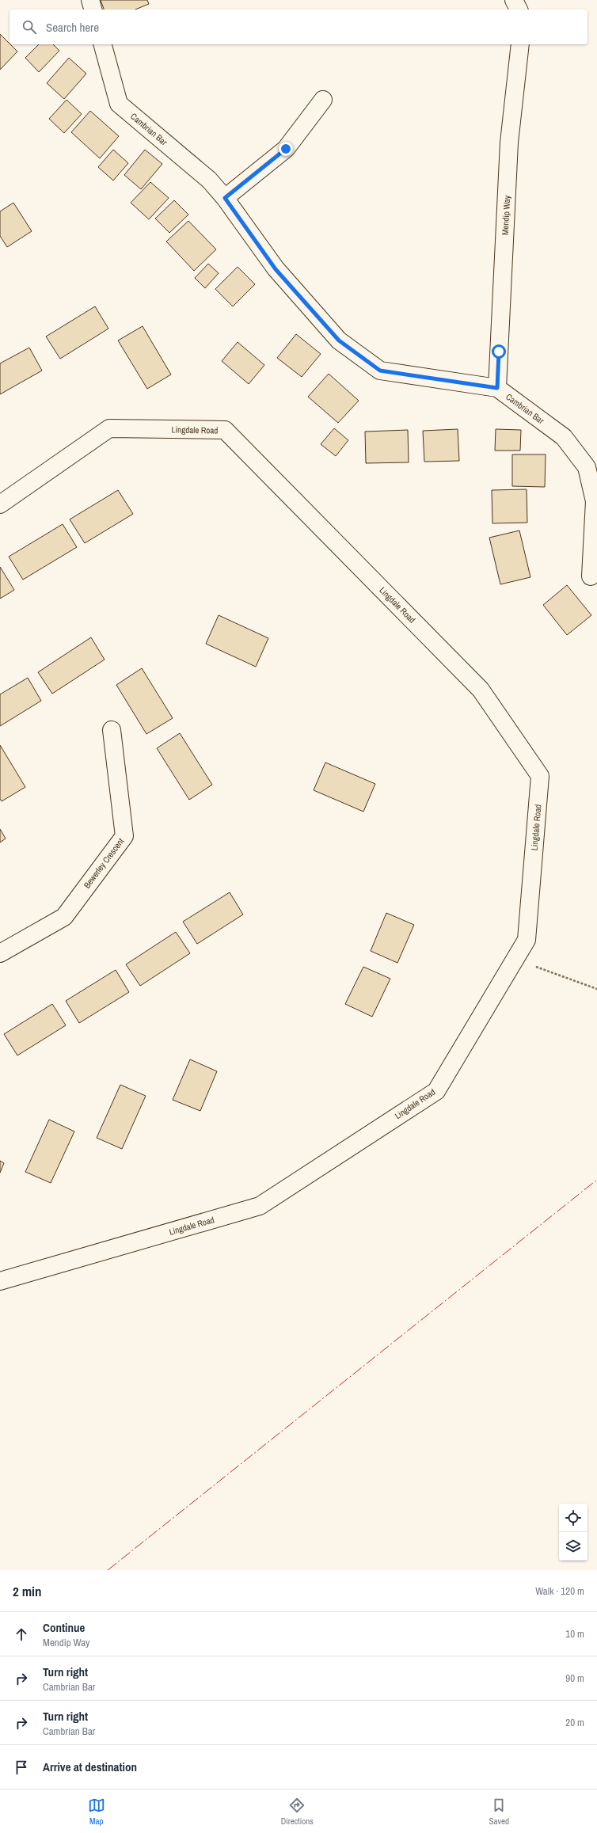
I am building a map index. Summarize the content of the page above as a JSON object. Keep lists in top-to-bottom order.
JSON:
{
  "streets": {
    "street": [
      "Cambrian Bar",
      "Mendip Way",
      "Lingdale Road",
      "Bewerley Crescent"
    ]
  },
  "crossings": [
    ["Cambrian Bar", "Mendip Way"]
  ],
  "page": {
    "search": "Search here",
    "heading": ["2 min", "Walk · 120 m"],
    "list": [
      ["Continue", "Mendip Way", "10 m"],
      ["Turn right", "Cambrian Bar", "90 m"],
      ["Turn right", "Cambrian Bar", "20 m"],
      "Arrive at destination"
    ],
    "nav": ["Map", "Directions", "Saved"]
  }
}
